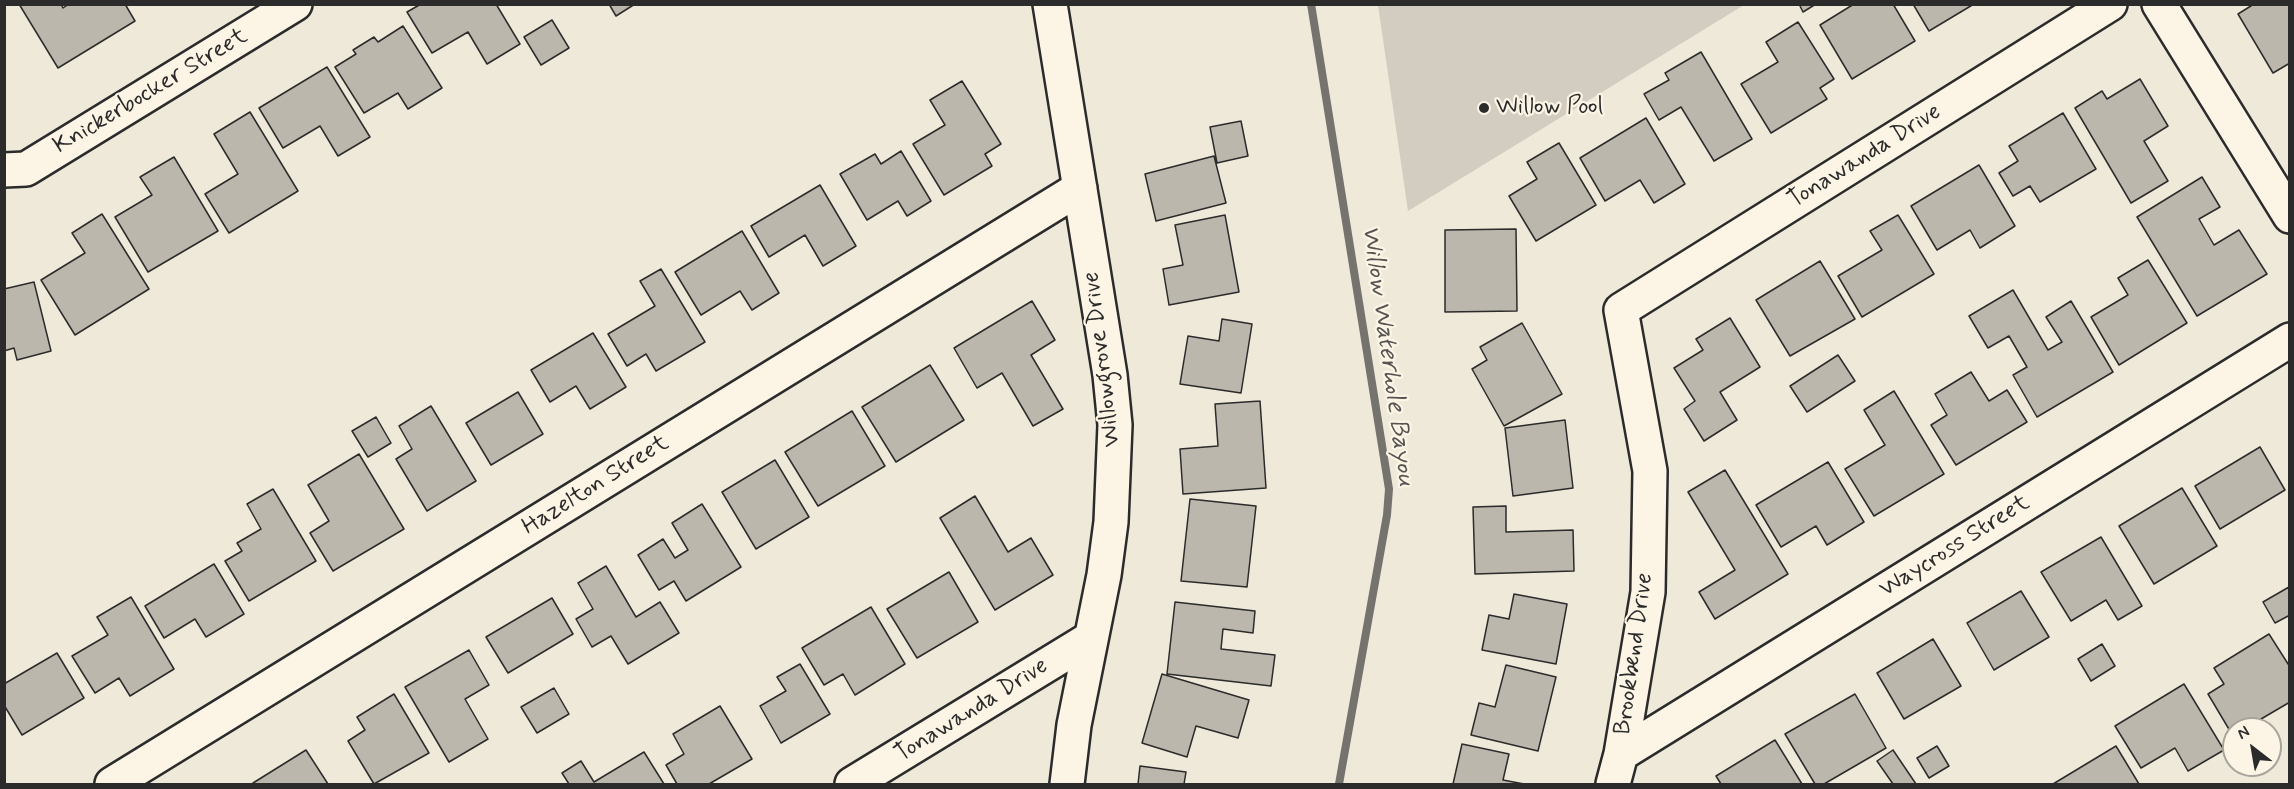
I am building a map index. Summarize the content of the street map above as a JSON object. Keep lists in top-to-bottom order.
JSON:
{
  "streets": {
    "street": [
      "Knickerbocker Street",
      "Tonawanda Drive",
      "Willowgrove Drive",
      "Hazelton Street",
      "Waycross Street",
      "Brookbend Drive"
    ]
  },
  "crossings": [
    ["Tonawanda Drive", "Willowgrove Drive"],
    ["Tonawanda Drive", "Brookbend Drive"],
    ["Willowgrove Drive", "Hazelton Street"],
    ["Waycross Street", "Brookbend Drive"]
  ],
  "water": ["Willow Waterhole Bayou"],
  "places": ["Willow Pool"],
  "north": "top left"
}
